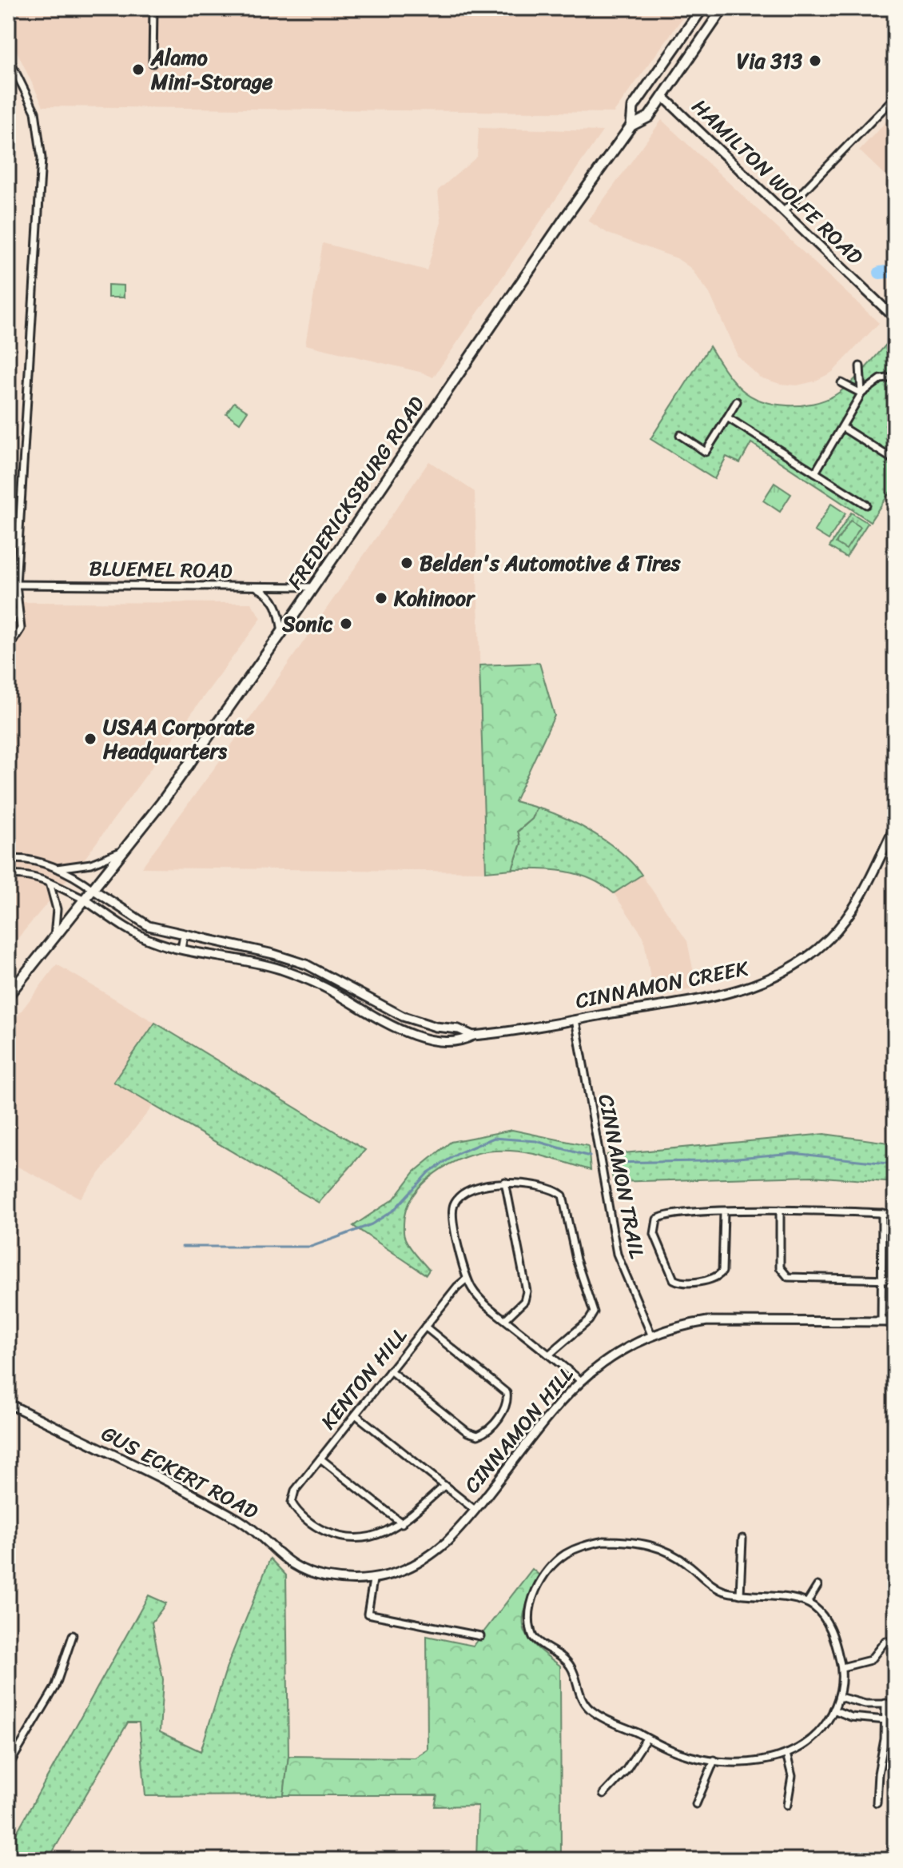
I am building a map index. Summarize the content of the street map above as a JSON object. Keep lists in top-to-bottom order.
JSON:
{
  "streets": {
    "main road": ["FREDERICKSBURG ROAD"],
    "street": [
      "HAMILTON WOLFE ROAD",
      "BLUEMEL ROAD",
      "CINNAMON CREEK",
      "CINNAMON TRAIL",
      "KENTON HILL",
      "CINNAMON HILL",
      "GUS ECKERT ROAD"
    ]
  },
  "crossings": [
    ["HAMILTON WOLFE ROAD", "FREDERICKSBURG ROAD"],
    ["FREDERICKSBURG ROAD", "BLUEMEL ROAD"],
    ["FREDERICKSBURG ROAD", "CINNAMON CREEK"],
    ["CINNAMON CREEK", "CINNAMON TRAIL"],
    ["CINNAMON TRAIL", "CINNAMON HILL"],
    ["CINNAMON HILL", "GUS ECKERT ROAD"]
  ],
  "places": [
    "Via 313",
    "Alamo Mini-Storage",
    "Belden's Automotive & Tires",
    "Kohinoor",
    "Sonic",
    "USAA Corporate Headquarters"
  ]
}
